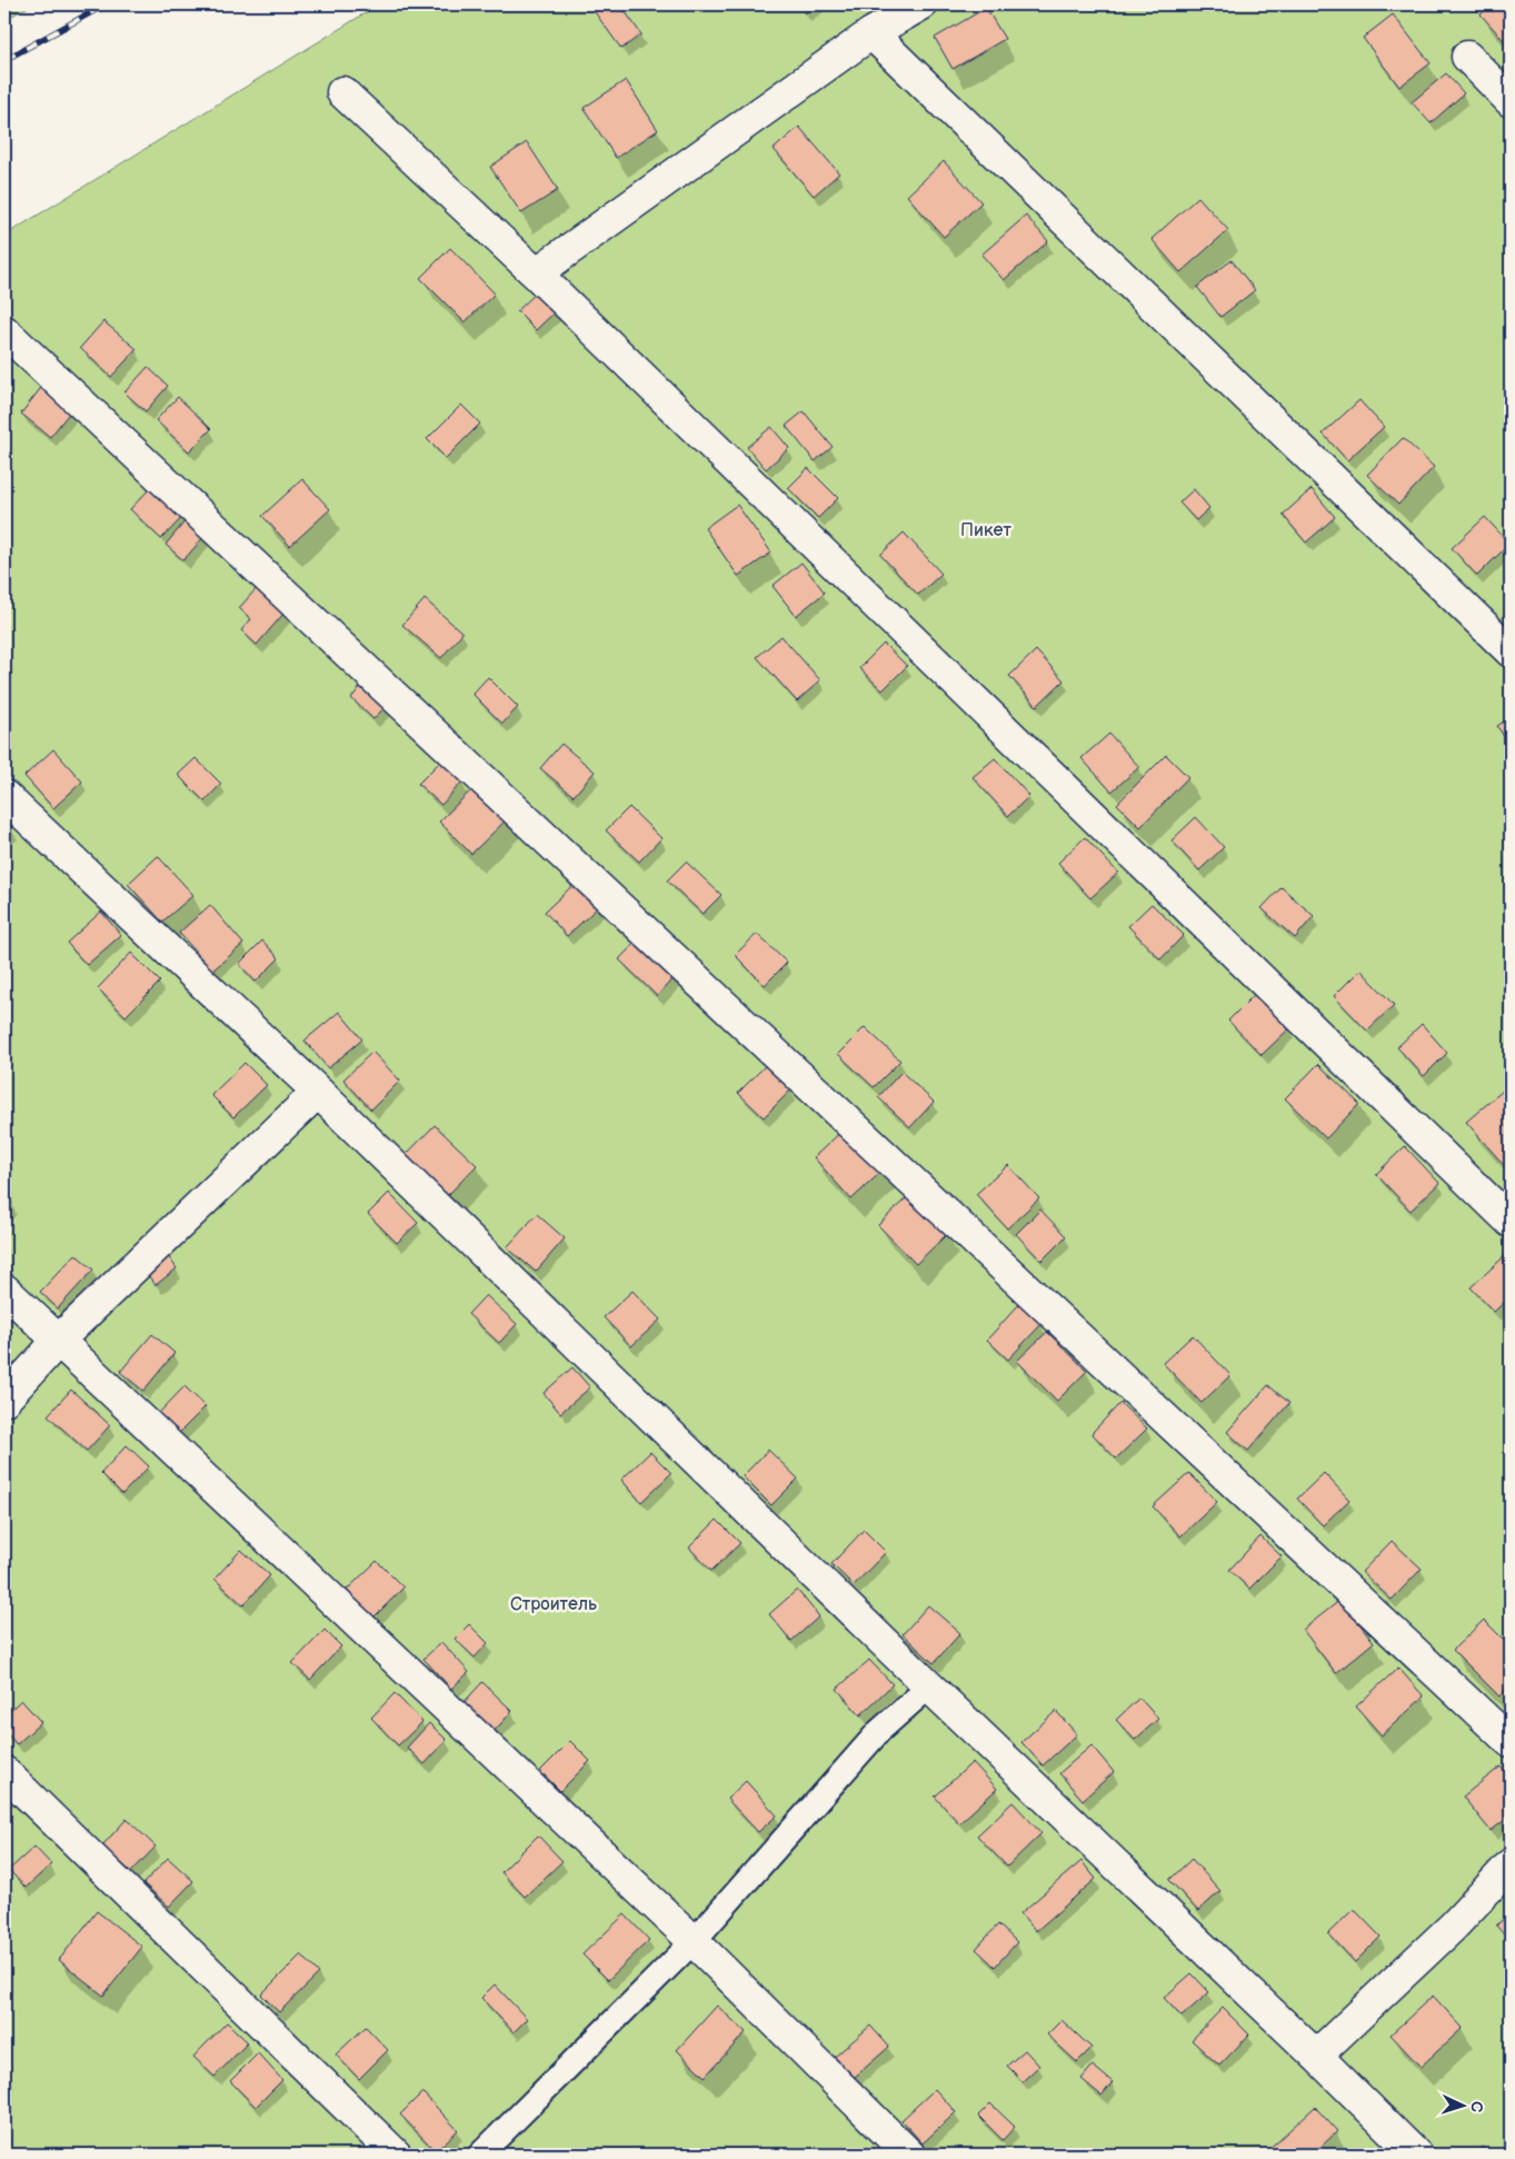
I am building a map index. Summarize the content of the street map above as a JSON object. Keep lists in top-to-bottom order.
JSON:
{
  "parks": ["Пикет", "Строитель"],
  "north": "right"
}
